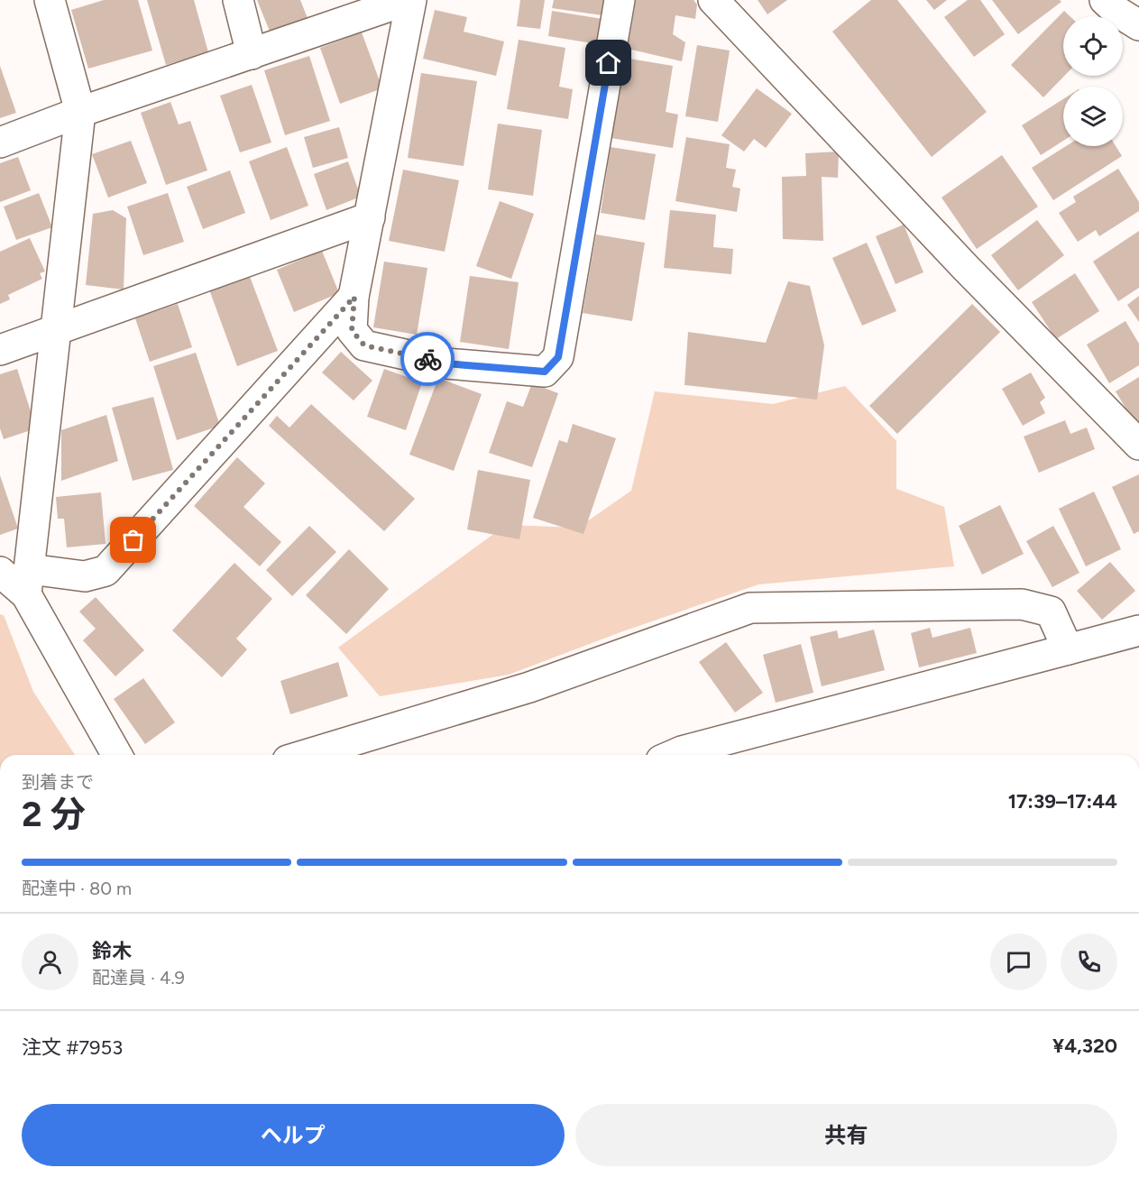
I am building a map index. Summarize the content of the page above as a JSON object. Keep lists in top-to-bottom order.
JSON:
{
  "page": {
    "heading": ["2 分", "到着まで", "17:39–17:44"],
    "panel": [
      "鈴木",
      "配達員 · 4.9",
      "注文 #7953",
      "¥4,320"
    ],
    "bar": "配達中 · 80 m",
    "buttons": ["ヘルプ", "共有"]
  }
}
